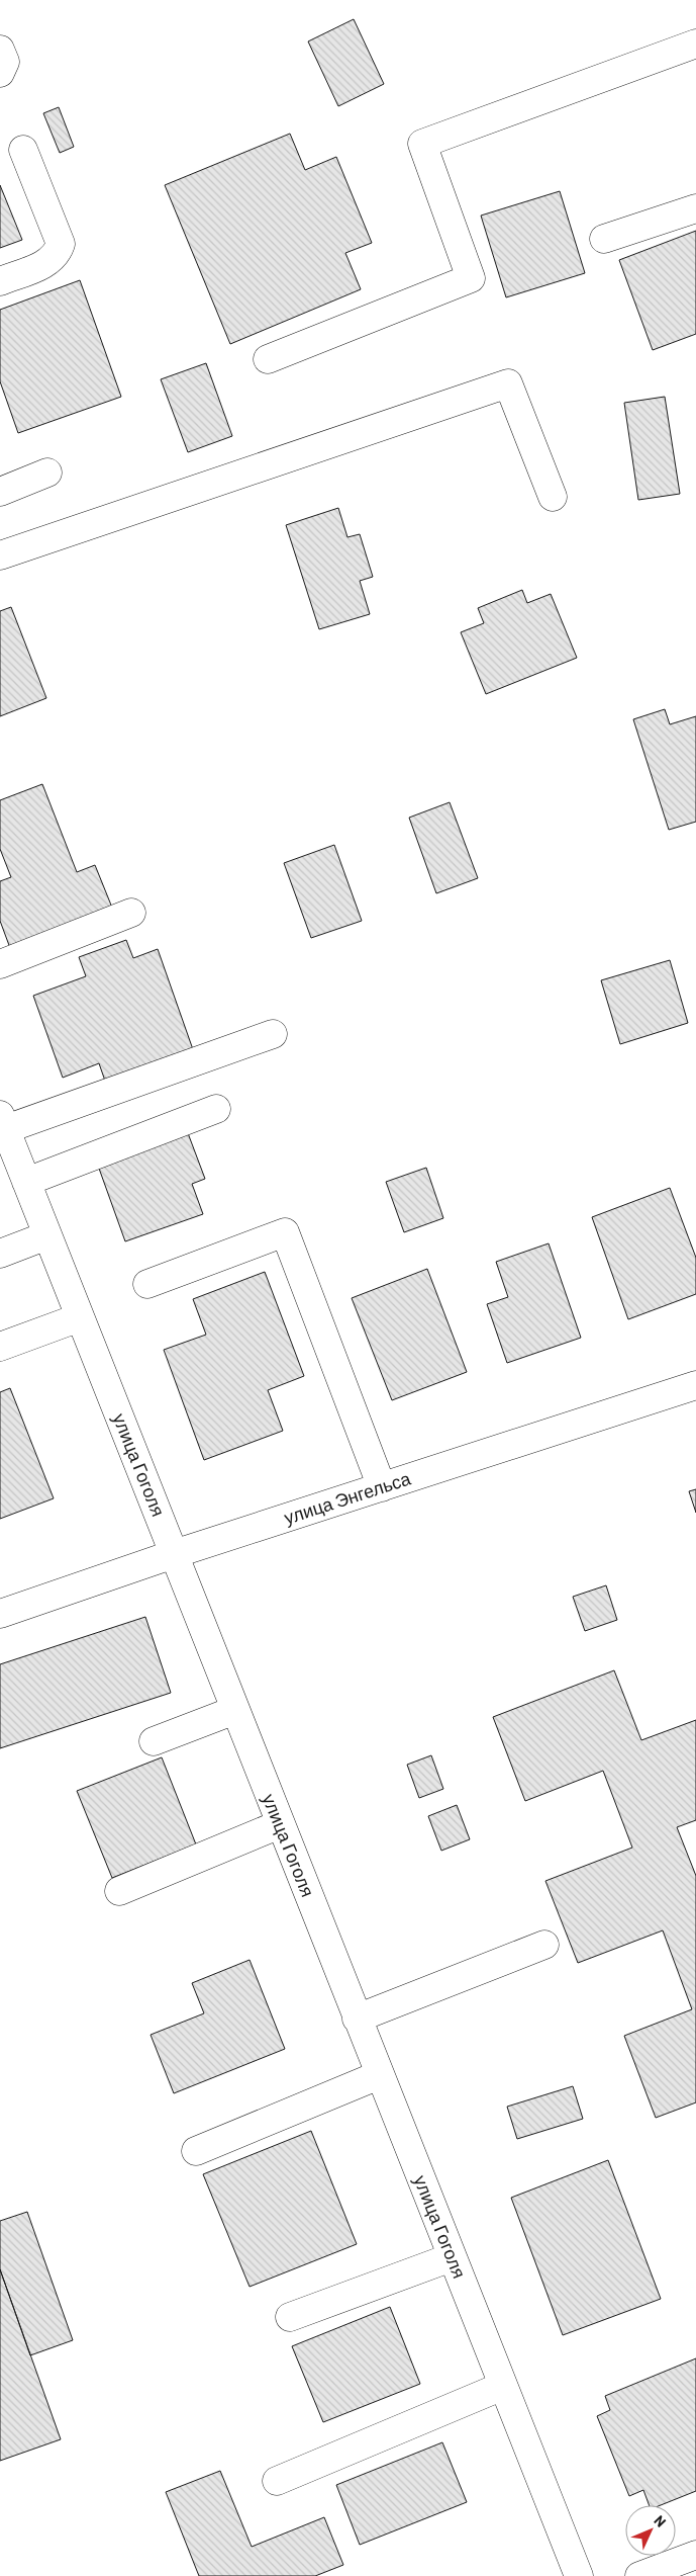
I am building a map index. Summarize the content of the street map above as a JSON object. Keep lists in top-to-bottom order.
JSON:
{
  "streets": {
    "street": ["улица Гоголя", "улица Энгельса"]
  },
  "crossings": [
    ["улица Гоголя", "улица Энгельса"]
  ],
  "north": "top right"
}
